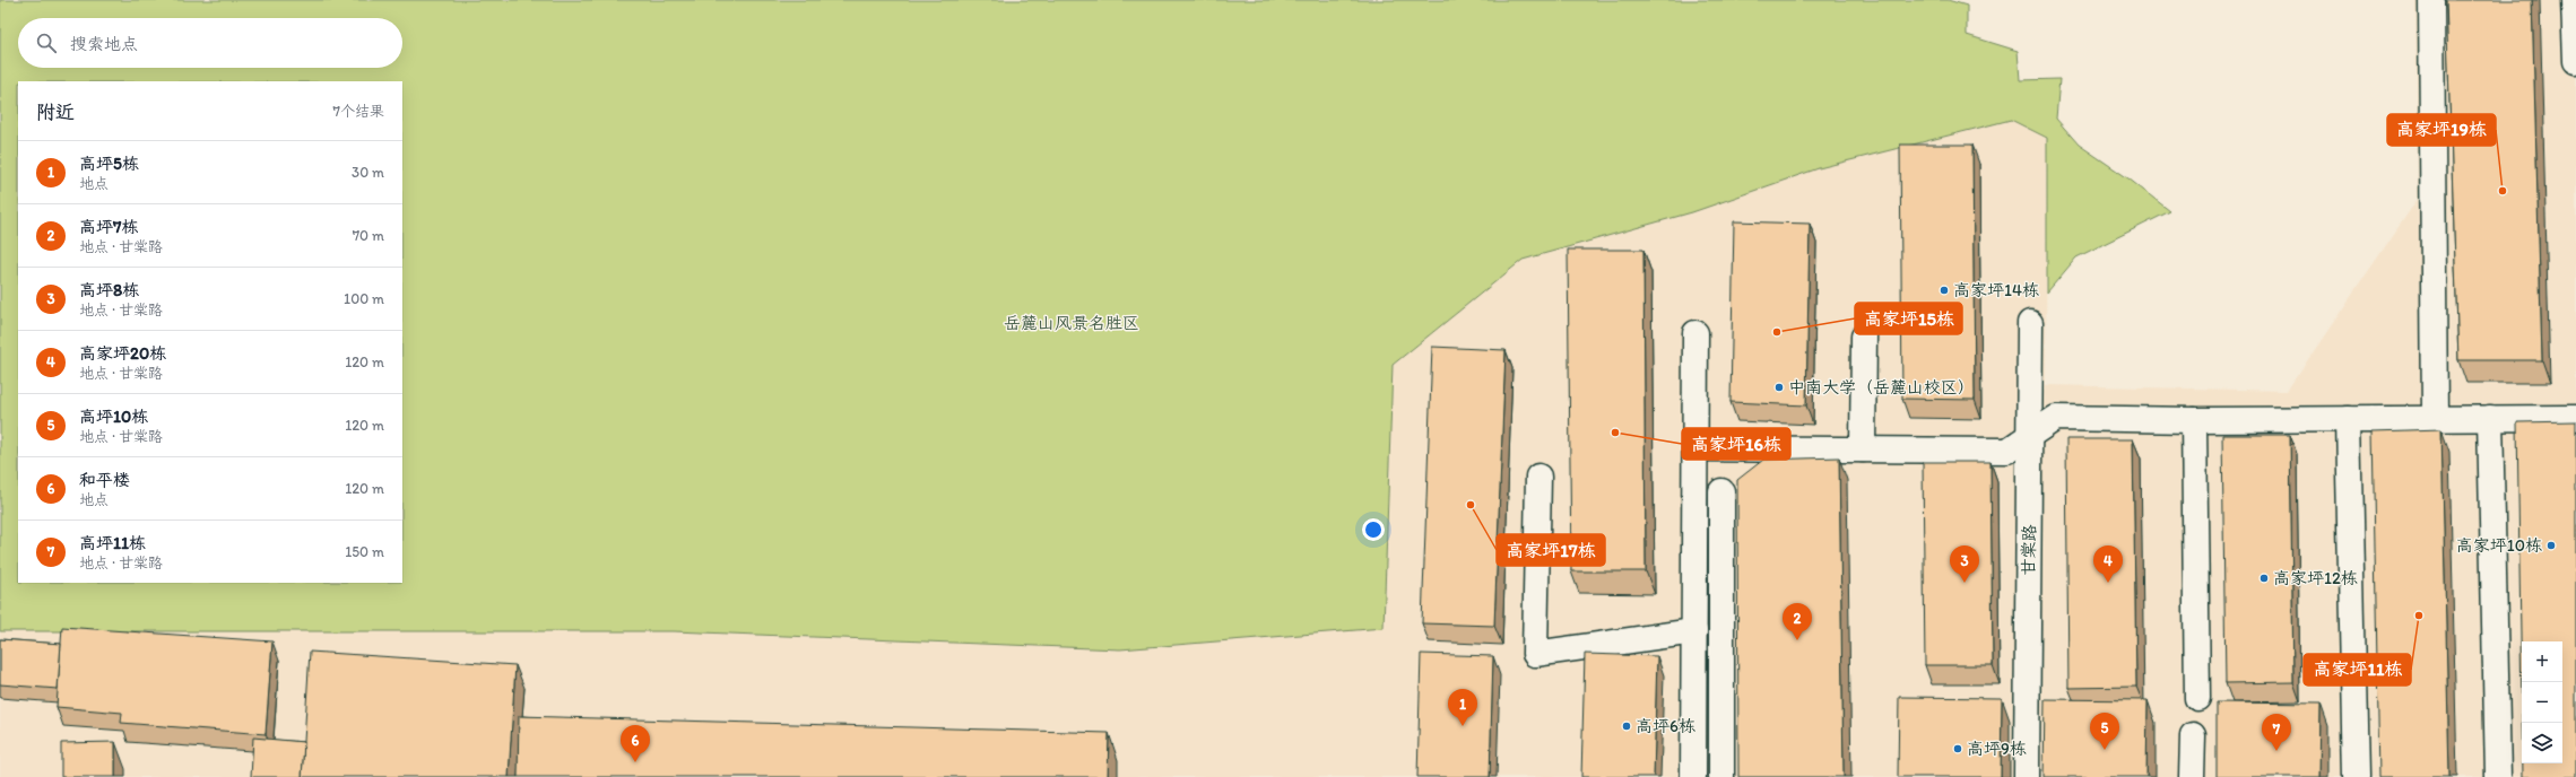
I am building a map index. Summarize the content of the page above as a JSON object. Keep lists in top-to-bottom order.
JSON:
{
  "streets": {
    "street": ["甘棠路"]
  },
  "parks": ["岳麓山风景名胜区"],
  "places": [
    "高家坪19栋",
    "高家坪14栋",
    "高家坪15栋",
    "中南大学（岳麓山校区）",
    "高家坪16栋",
    "高家坪17栋",
    "高家坪10栋",
    "高家坪12栋",
    "高家坪11栋",
    "高坪6栋",
    "高坪9栋"
  ],
  "page": {
    "search": "搜索地点",
    "heading": ["附近", "7个结果"],
    "list": [
      {
        "mark": "1",
        "name": "高坪5栋",
        "note": "地点",
        "value": "30 m"
      },
      {
        "mark": "2",
        "name": "高坪7栋",
        "note": "地点 · 甘棠路",
        "value": "70 m"
      },
      {
        "mark": "3",
        "name": "高坪8栋",
        "note": "地点 · 甘棠路",
        "value": "100 m"
      },
      {
        "mark": "4",
        "name": "高家坪20栋",
        "note": "地点 · 甘棠路",
        "value": "120 m"
      },
      {
        "mark": "5",
        "name": "高坪10栋",
        "note": "地点 · 甘棠路",
        "value": "120 m"
      },
      {
        "mark": "6",
        "name": "和平楼",
        "note": "地点",
        "value": "120 m"
      },
      {
        "mark": "7",
        "name": "高坪11栋",
        "note": "地点 · 甘棠路",
        "value": "150 m"
      }
    ],
    "pins": [
      "3",
      "4",
      "2",
      "1",
      "5",
      "7",
      "6"
    ],
    "map_buttons": ["+", "−"]
  }
}
